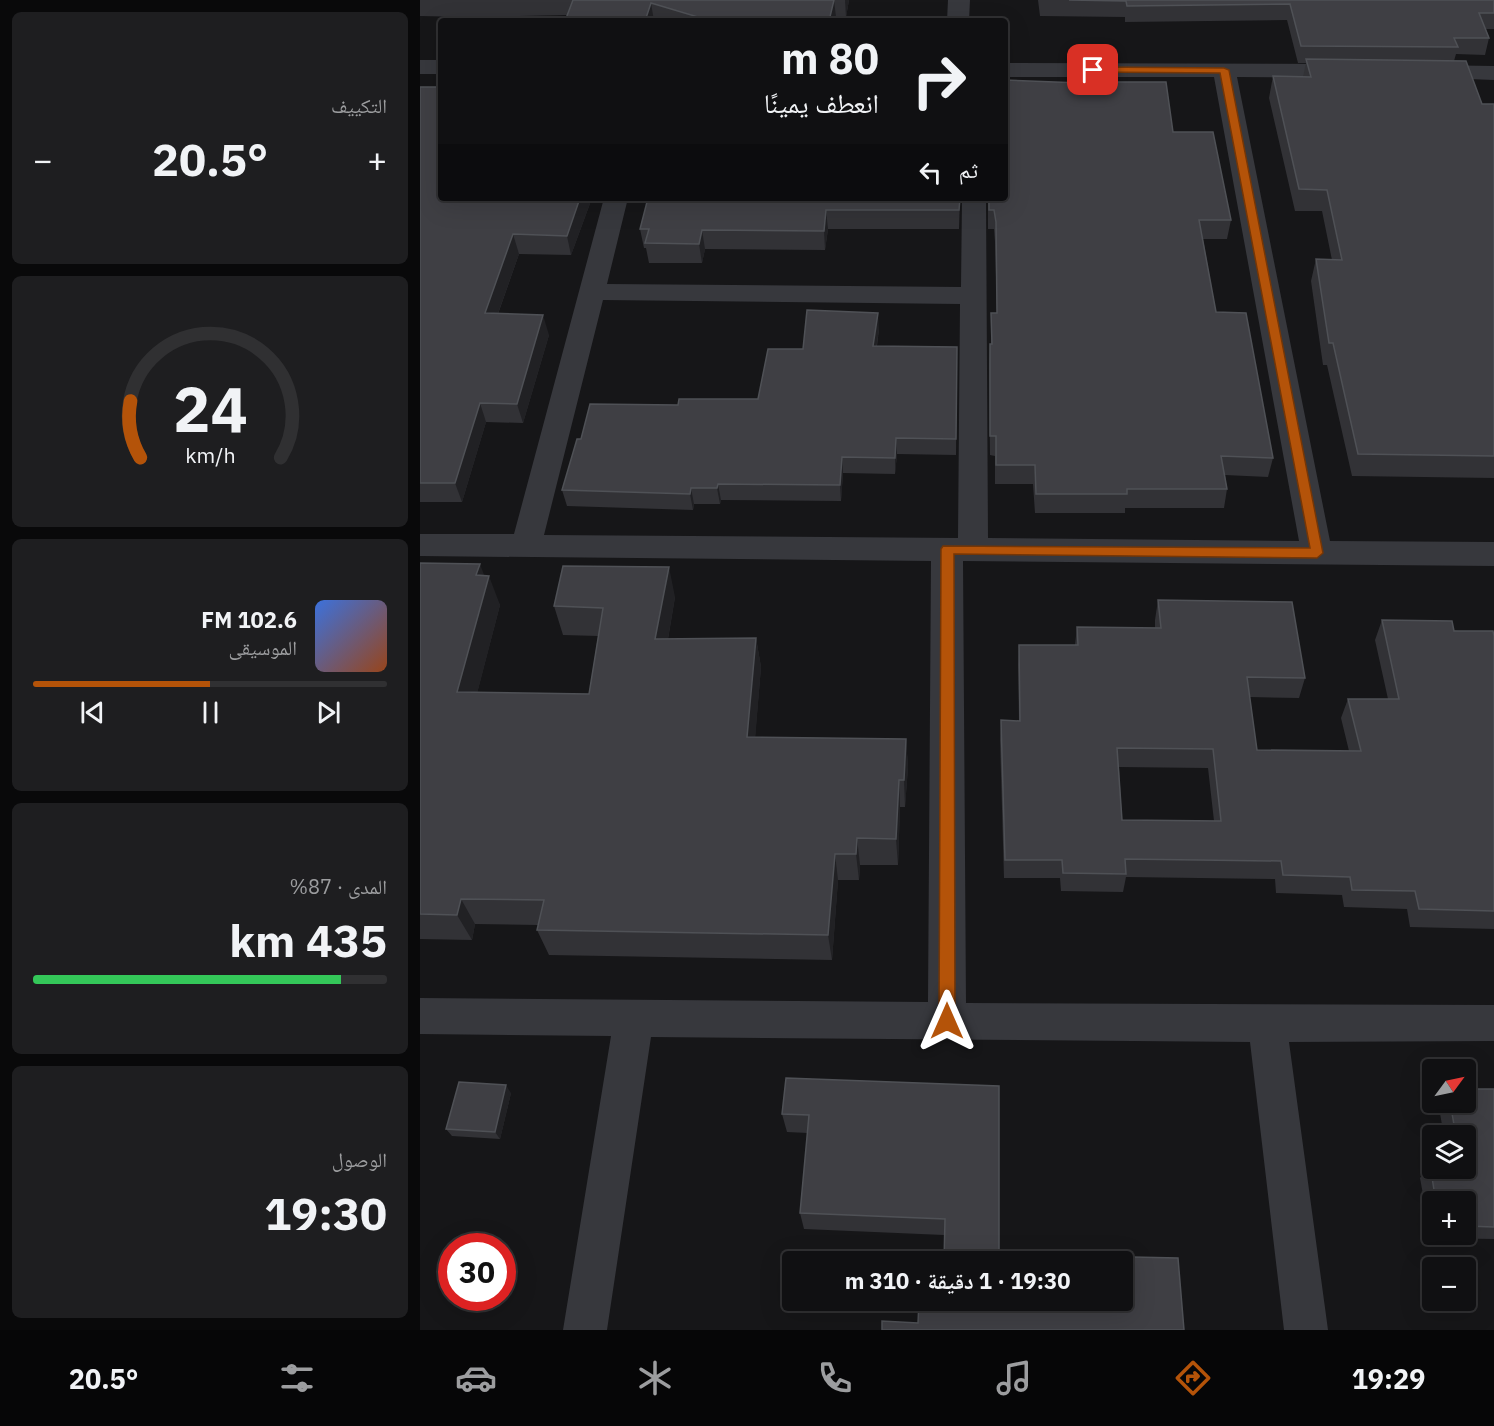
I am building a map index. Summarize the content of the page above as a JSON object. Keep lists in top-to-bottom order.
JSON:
{
  "north": "top right",
  "page": {
    "tile": [
      "التكييف",
      ["المدى · 87%", "435 km"],
      ["الوصول", "19:30"]
    ],
    "turn": ["80 m", "انعطف يمينًا"],
    "heat": ["−", "20.5°", "+"],
    "then": "ثم",
    "song": ["102.6 FM", "الموسيقى"],
    "map_buttons": ["+", "−"],
    "limit": "30",
    "trip": "19:30 · 1 دقيقة · 310 m",
    "tabs": ["19:29", "20.5°"],
    "gauge": ["24", "km/h"]
  }
}
